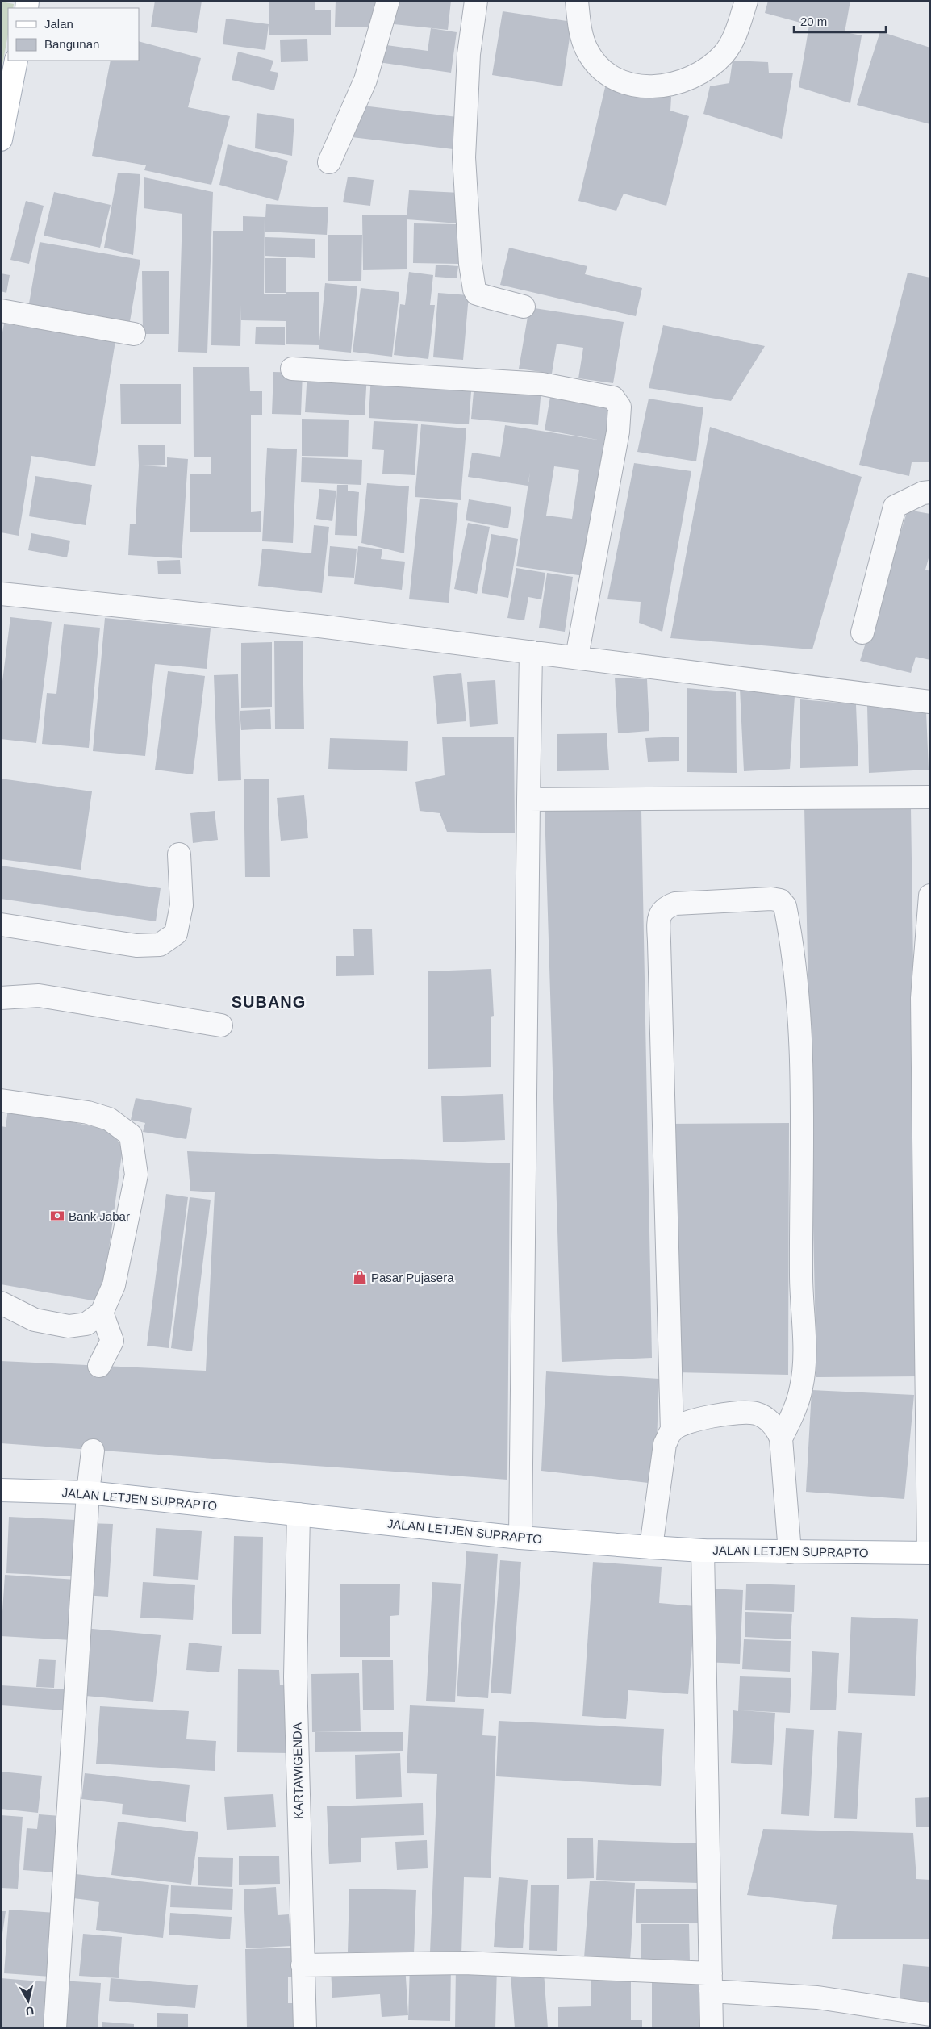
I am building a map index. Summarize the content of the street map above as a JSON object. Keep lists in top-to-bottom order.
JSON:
{
  "streets": {
    "main road": ["JALAN LETJEN SUPRAPTO"],
    "street": ["KARTAWIGENDA"]
  },
  "crossings": [
    ["JALAN LETJEN SUPRAPTO", "KARTAWIGENDA"]
  ],
  "districts": ["SUBANG"],
  "places": {
    "bank": ["Bank Jabar"],
    "shop": ["Pasar Pujasera"]
  },
  "legend": ["Jalan", "Bangunan"],
  "scale_bar": "20 m",
  "north": "bottom"
}
